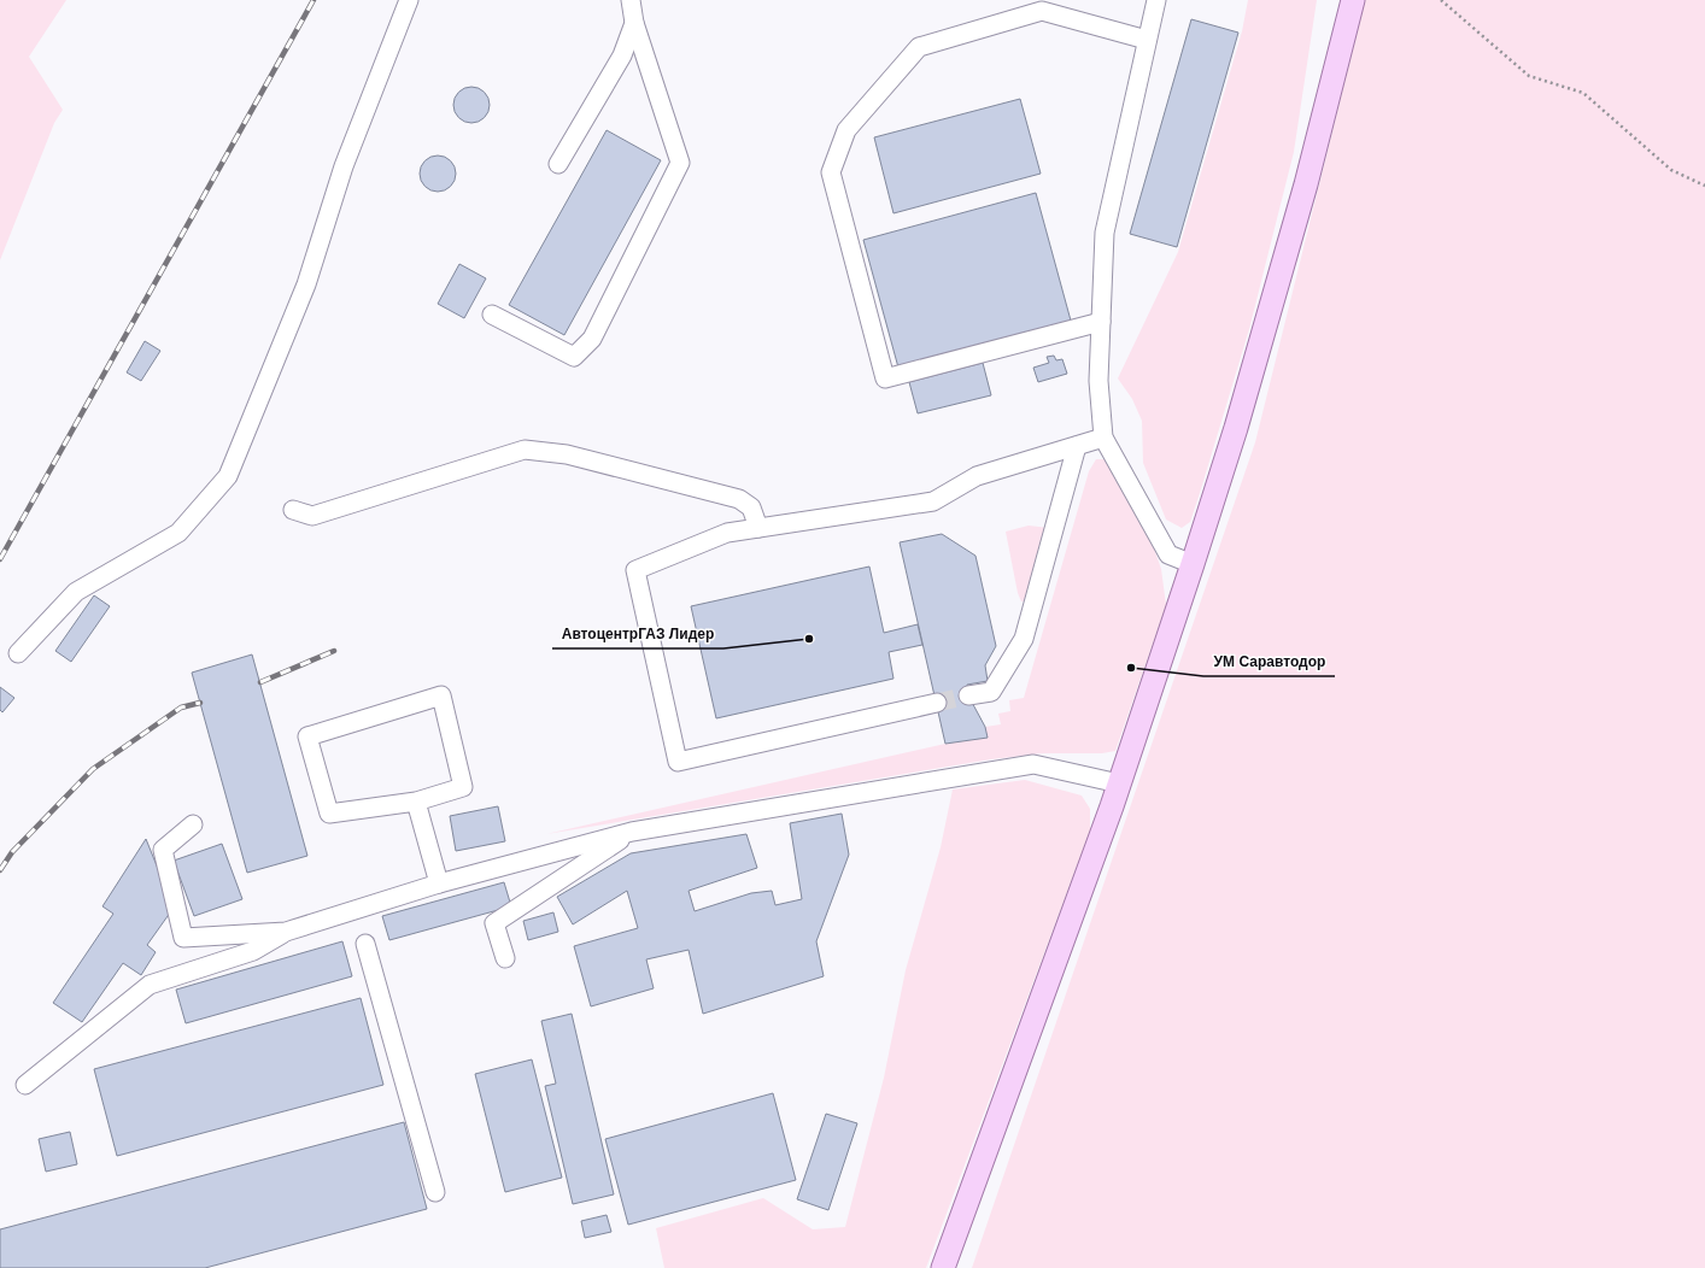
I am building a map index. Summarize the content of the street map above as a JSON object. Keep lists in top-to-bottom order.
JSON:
{
  "places": ["АвтоцентрГАЗ Лидер", "УМ Саравтодор"]
}
